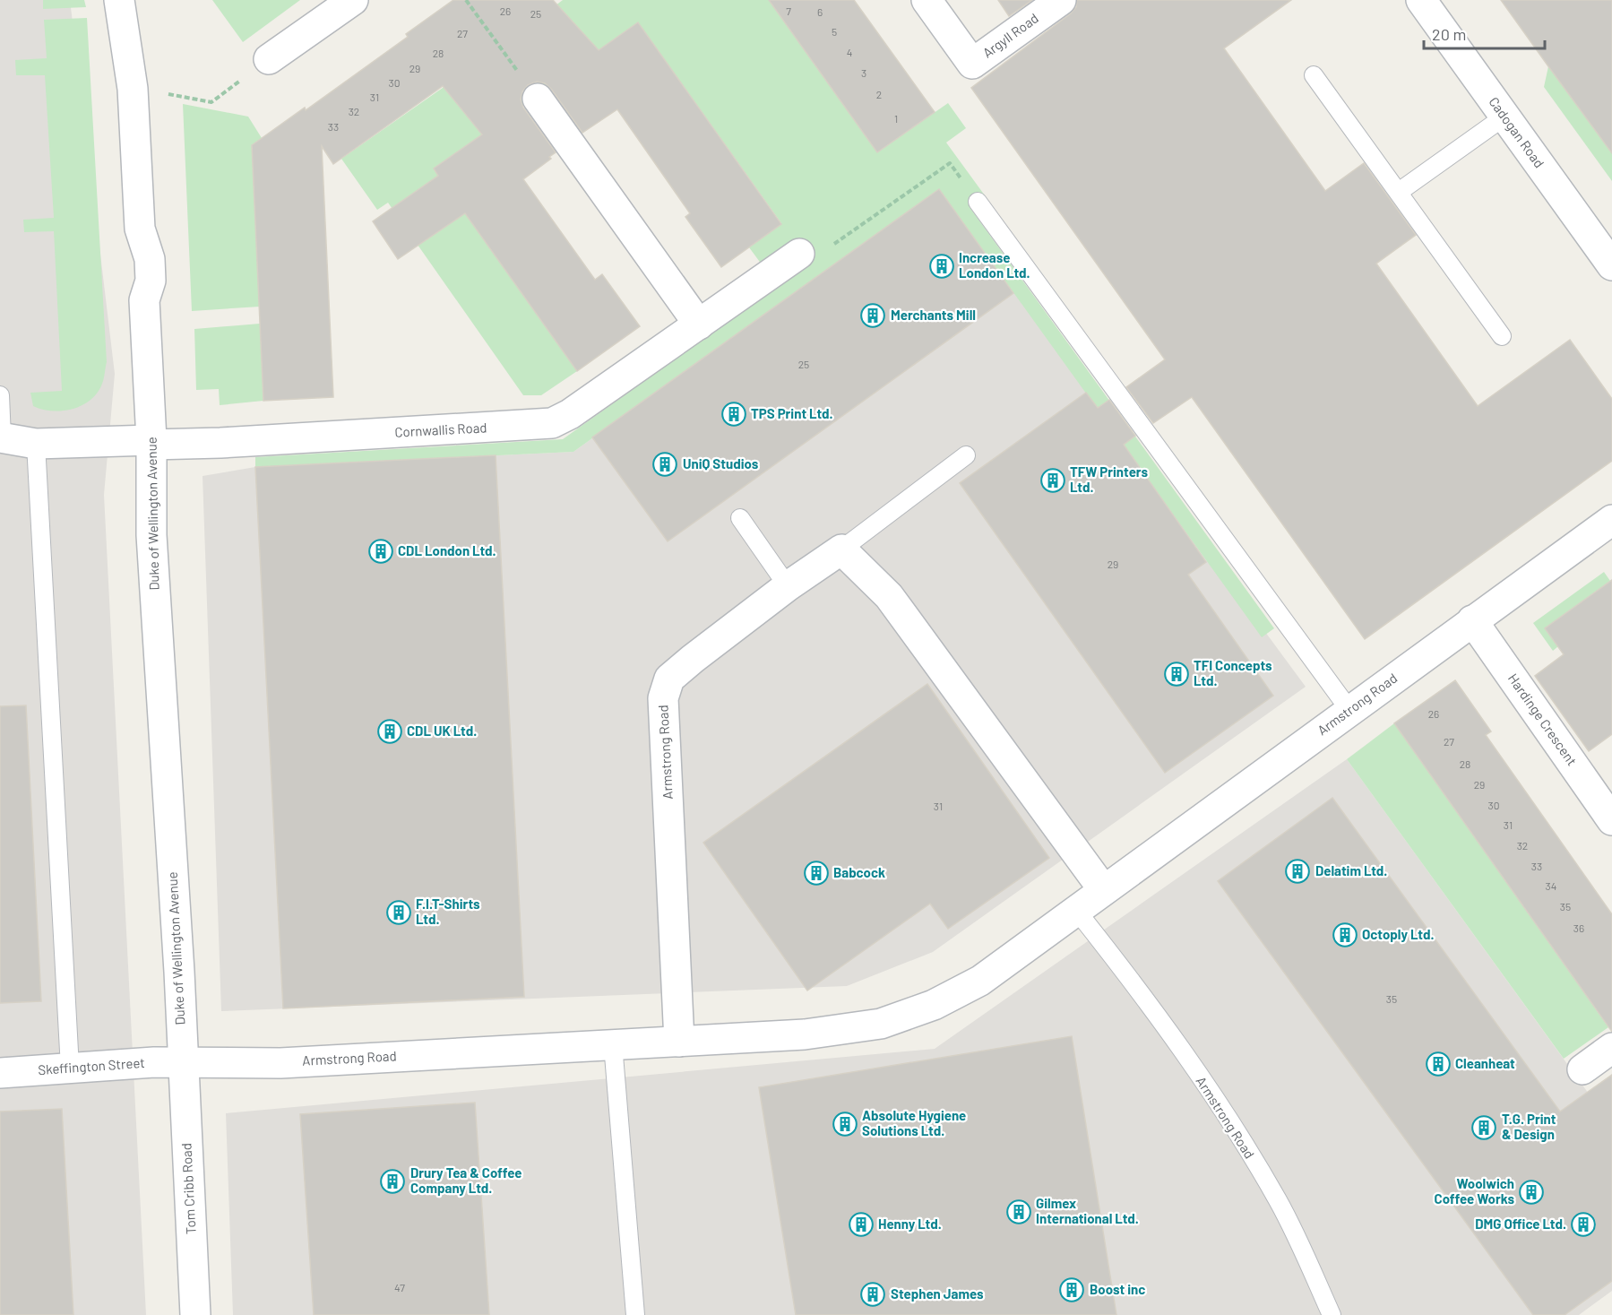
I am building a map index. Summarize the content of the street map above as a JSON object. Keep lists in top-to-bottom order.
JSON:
{
  "streets": {
    "street": [
      "Argyll Road",
      "Cadogan Road",
      "Cornwallis Road",
      "Duke of Wellington Avenue",
      "Armstrong Road",
      "Hardinge Crescent",
      "Skeffington Street",
      "Tom Cribb Road"
    ]
  },
  "crossings": [
    ["Cornwallis Road", "Duke of Wellington Avenue"],
    ["Duke of Wellington Avenue", "Armstrong Road"],
    ["Duke of Wellington Avenue", "Skeffington Street"],
    ["Duke of Wellington Avenue", "Tom Cribb Road"],
    ["Armstrong Road", "Hardinge Crescent"],
    ["Armstrong Road", "Skeffington Street"],
    ["Armstrong Road", "Tom Cribb Road"],
    ["Skeffington Street", "Tom Cribb Road"]
  ],
  "places": {
    "building": [
      "Increase London Ltd.",
      "Merchants Mill",
      "TPS Print Ltd.",
      "UniQ Studios",
      "TFW Printers Ltd.",
      "CDL London Ltd.",
      "TFI Concepts Ltd.",
      "CDL UK Ltd.",
      "Delatim Ltd.",
      "Babcock",
      "F.I.T-Shirts Ltd.",
      "Octoply Ltd.",
      "Cleanheat",
      "Absolute Hygiene Solutions Ltd.",
      "T.G. Print & Design",
      "Drury Tea & Coffee Company Ltd.",
      "Woolwich Coffee Works",
      "Gilmex International Ltd.",
      "Henny Ltd.",
      "DMG Office Ltd.",
      "Boost inc",
      "Stephen James"
    ]
  },
  "house_numbers": [
    "26",
    "7",
    "6",
    "25",
    "5",
    "27",
    "4",
    "28",
    "29",
    "3",
    "30",
    "2",
    "31",
    "32",
    "1",
    "33",
    "25",
    "29",
    "26",
    "27",
    "28",
    "29",
    "30",
    "31",
    "31",
    "32",
    "33",
    "34",
    "35",
    "36",
    "35",
    "47"
  ],
  "scale_bar": "20 m"
}
